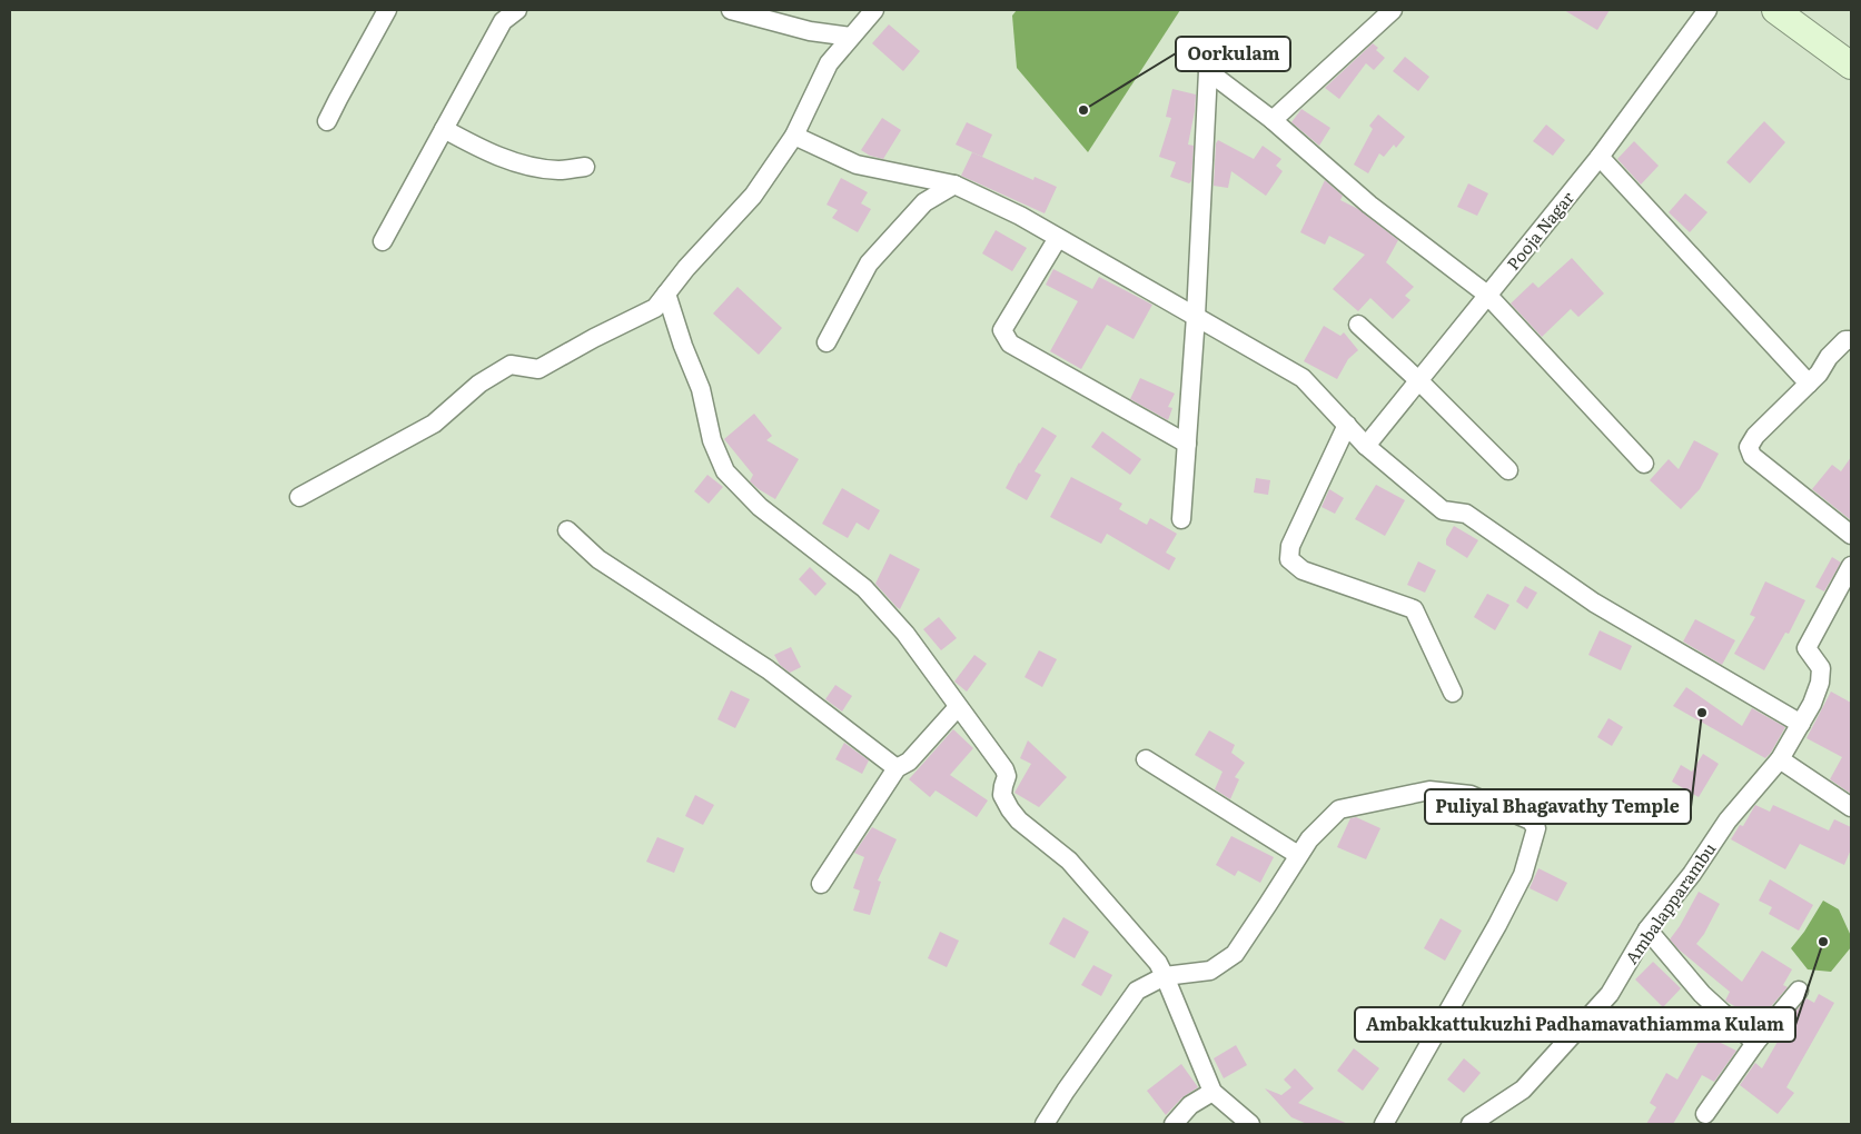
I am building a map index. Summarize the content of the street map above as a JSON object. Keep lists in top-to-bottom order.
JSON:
{
  "streets": {
    "street": ["Pooja Nagar", "Ambalapparambu"]
  },
  "places": ["Oorkulam", "Puliyal Bhagavathy Temple", "Ambakkattukuzhi Padhamavathiamma Kulam"]
}
